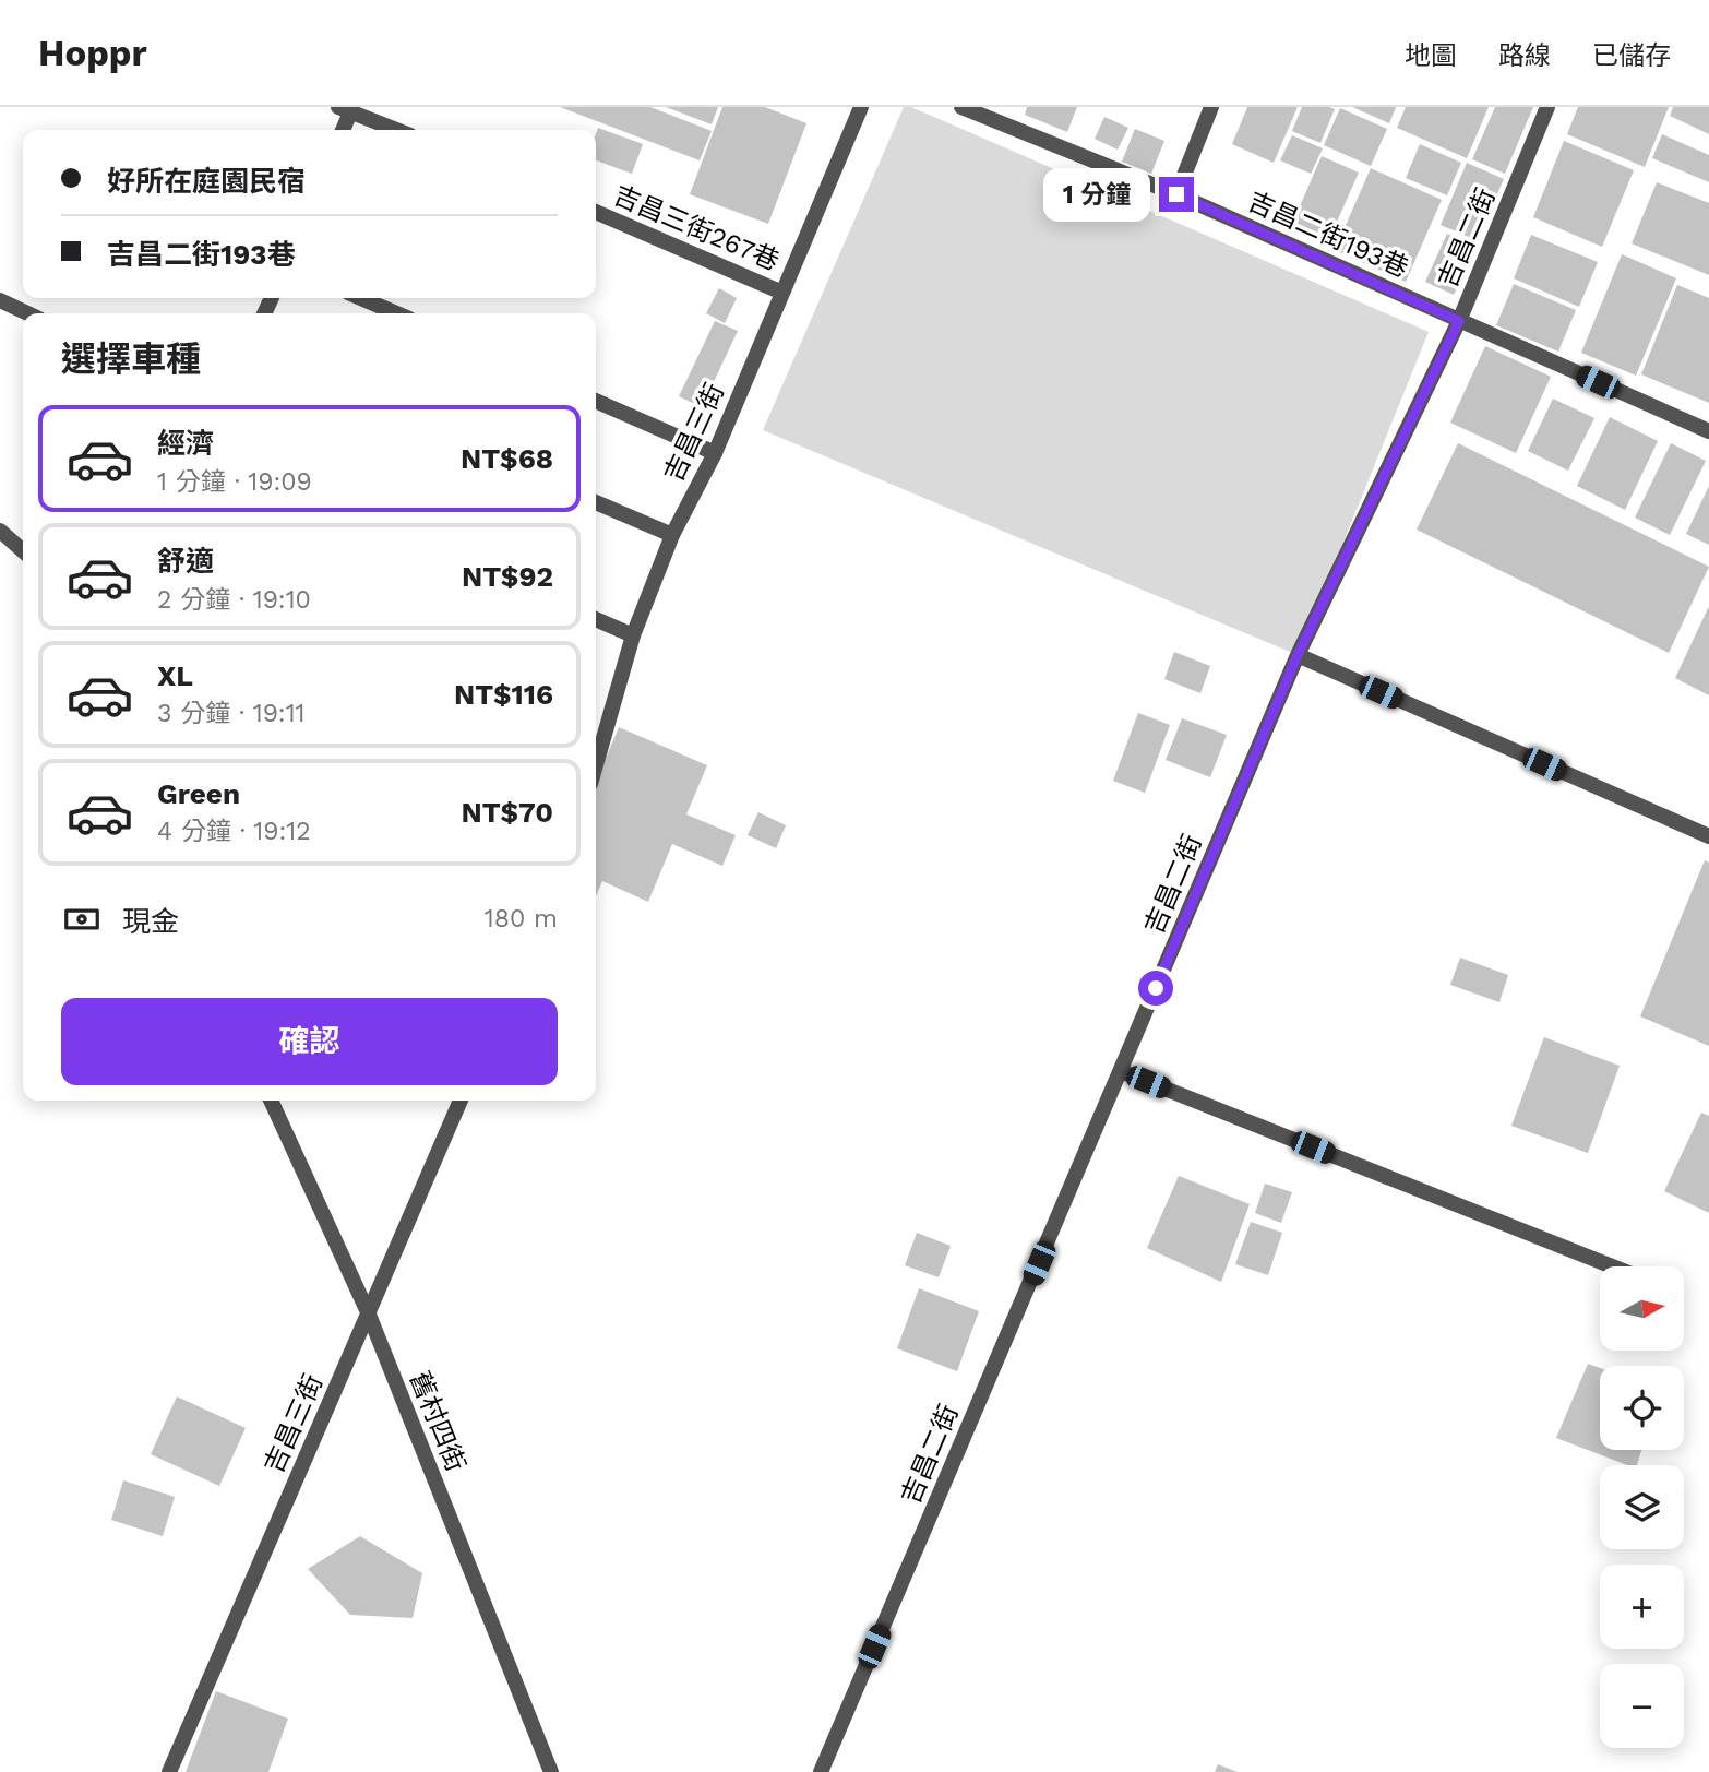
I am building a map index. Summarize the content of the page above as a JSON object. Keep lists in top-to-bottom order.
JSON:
{
  "streets": {
    "street": [
      "吉昌三街267巷",
      "吉昌二街193巷",
      "吉昌二街",
      "吉昌三街",
      "舊村四街"
    ]
  },
  "crossings": [
    ["吉昌三街267巷", "吉昌三街"],
    ["吉昌二街193巷", "吉昌二街"],
    ["吉昌三街", "舊村四街"]
  ],
  "north": "right",
  "page": {
    "header": "Hoppr",
    "nav": ["地圖", "路線", "已儲存"],
    "banner": ["好所在庭園民宿", "吉昌二街193巷"],
    "bubble": "1 分鐘",
    "heading": "選擇車種",
    "list": [
      {
        "name": "經濟",
        "note": "1 分鐘 · 19:09",
        "value": "NT$68"
      },
      {
        "name": "舒適",
        "note": "2 分鐘 · 19:10",
        "value": "NT$92"
      },
      {
        "name": "XL",
        "note": "3 分鐘 · 19:11",
        "value": "NT$116"
      },
      {
        "name": "Green",
        "note": "4 分鐘 · 19:12",
        "value": "NT$70"
      }
    ],
    "pay": ["現金", "180 m"],
    "buttons": "確認",
    "map_buttons": ["+", "−"]
  }
}
